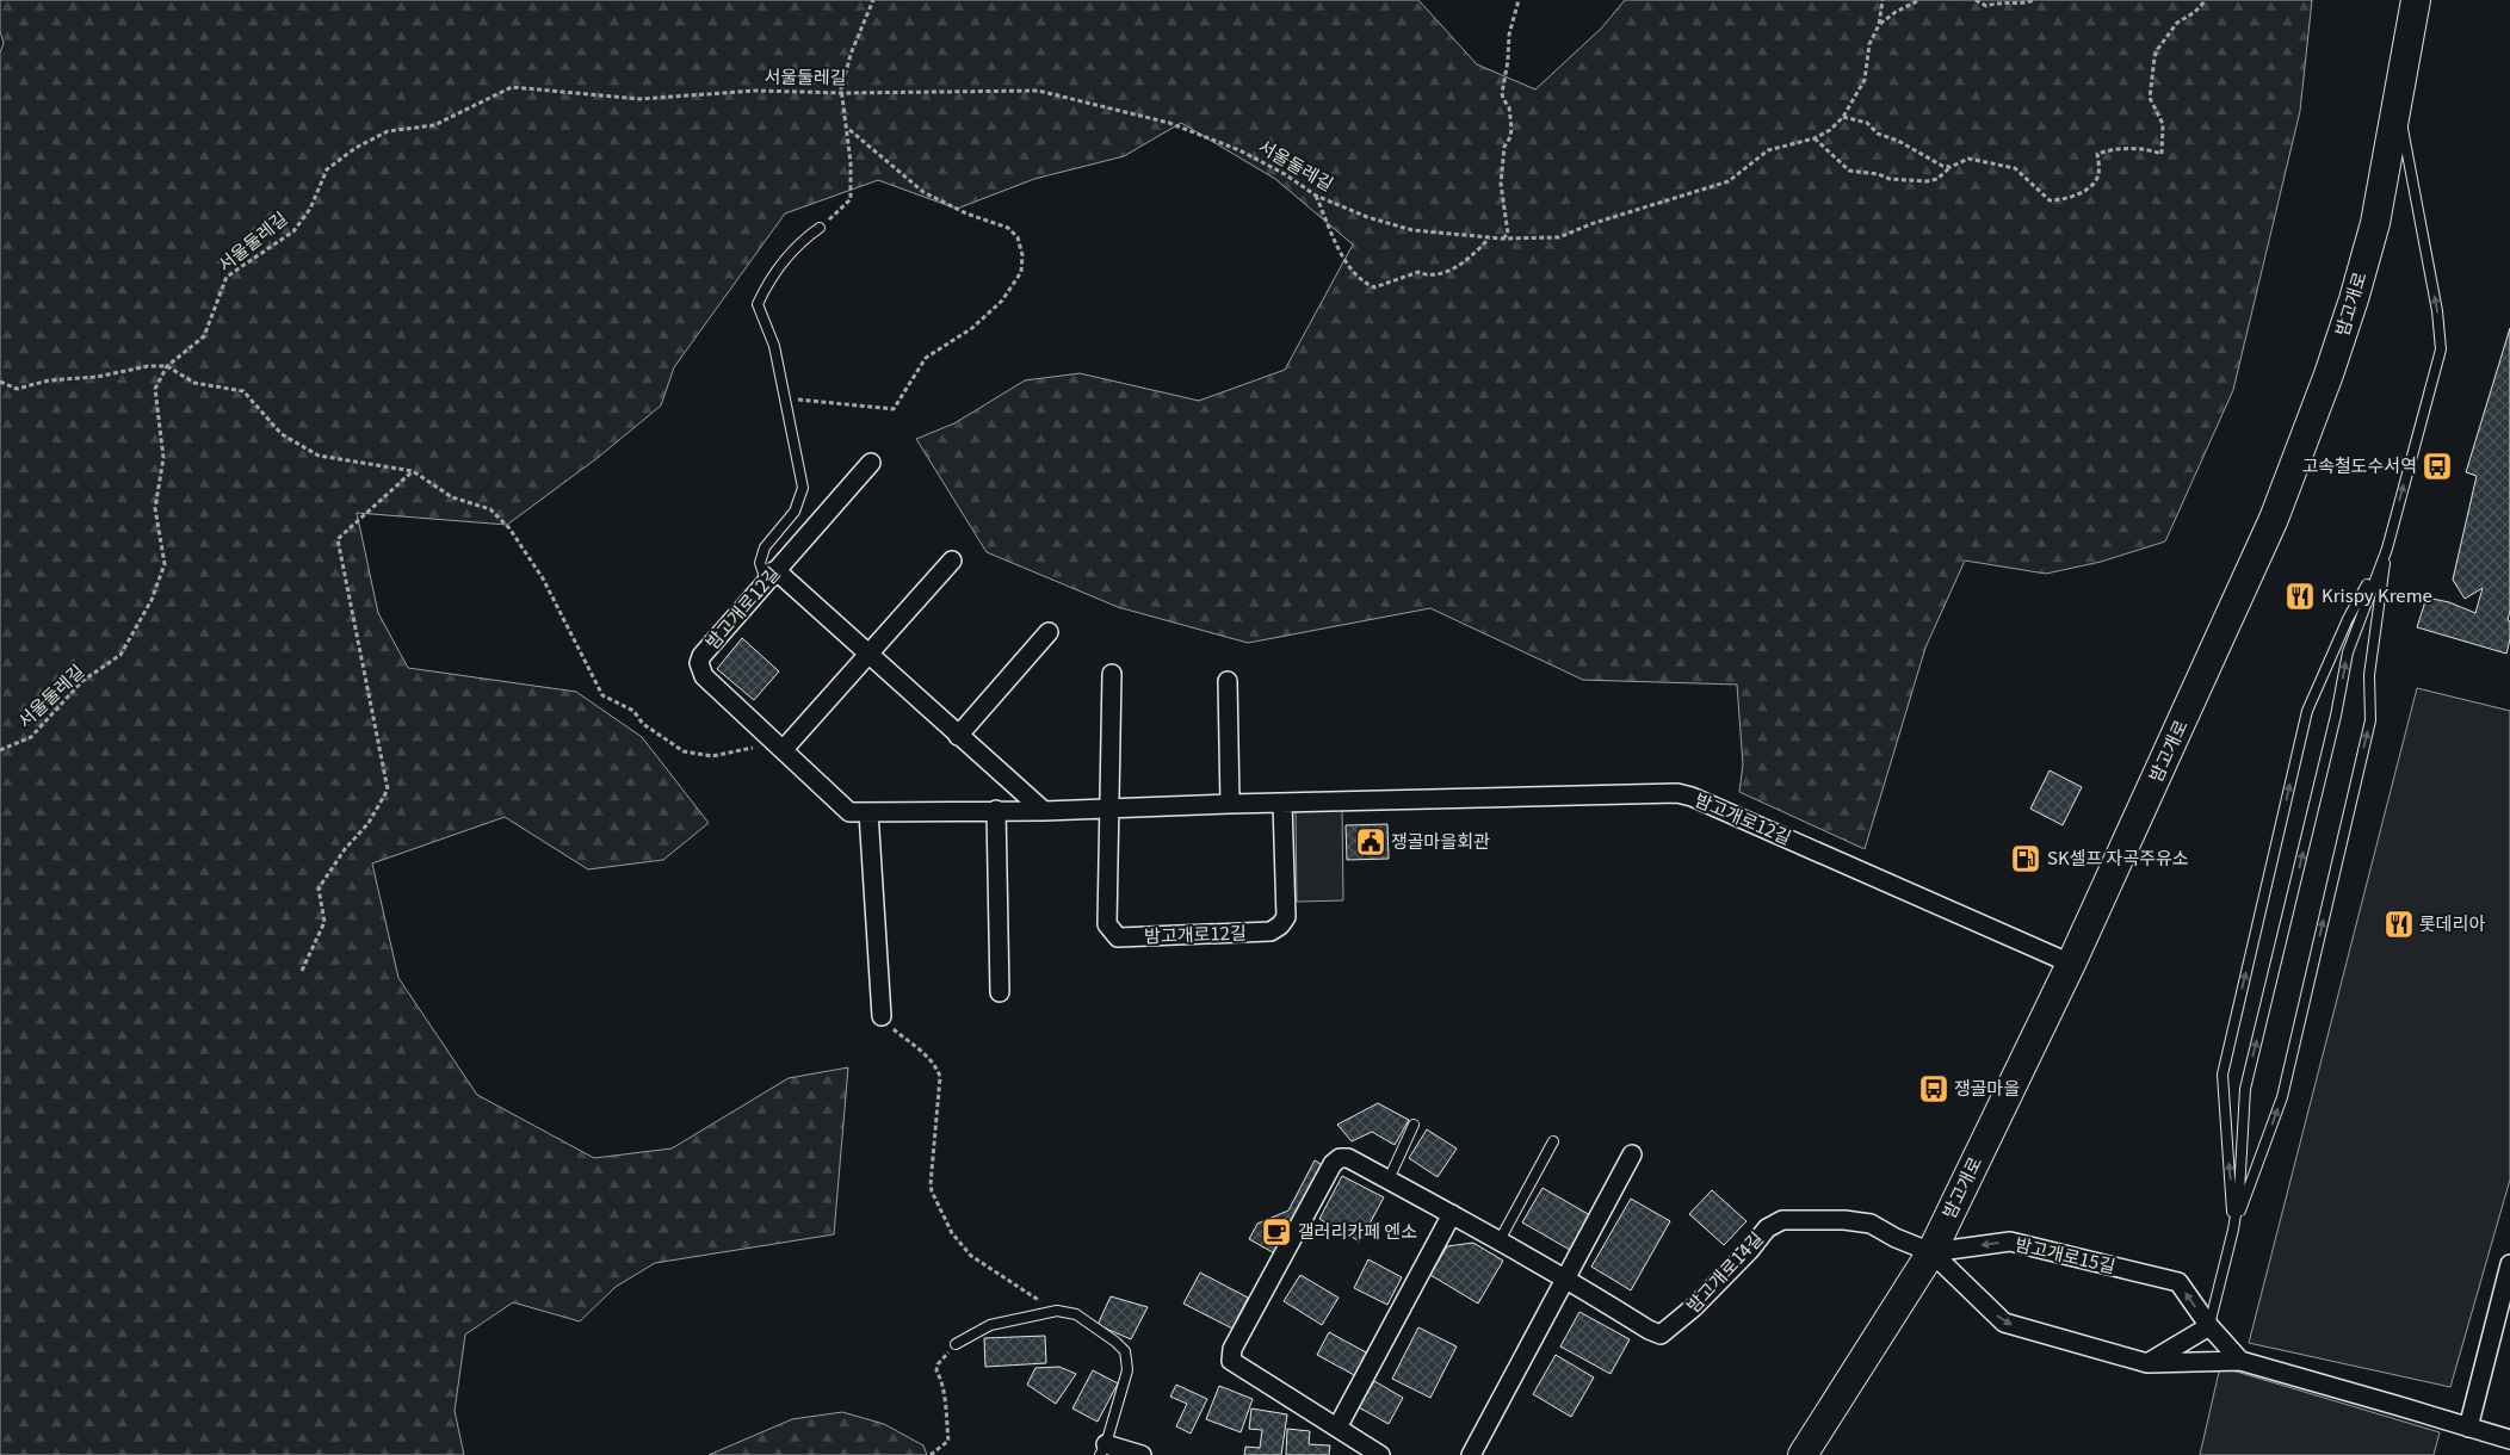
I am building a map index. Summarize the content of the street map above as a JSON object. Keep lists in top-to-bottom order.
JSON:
{
  "streets": {
    "main road": ["밤고개로"],
    "street": ["밤고개로12길", "밤고개로15길", "밤고개로14길"],
    "path": ["서울둘레길"]
  },
  "crossings": [
    ["밤고개로", "밤고개로12길"],
    ["밤고개로", "밤고개로15길"],
    ["밤고개로", "밤고개로14길"],
    ["밤고개로15길", "밤고개로14길"]
  ],
  "places": {
    "bus stop": ["고속철도수서역", "쟁골마을"],
    "restaurant": ["Krispy Kreme", "롯데리아"],
    "public building": ["쟁골마을회관"],
    "fuel station": ["SK셀프 자곡주유소"],
    "cafe": ["갤러리카페 엔소"]
  }
}
